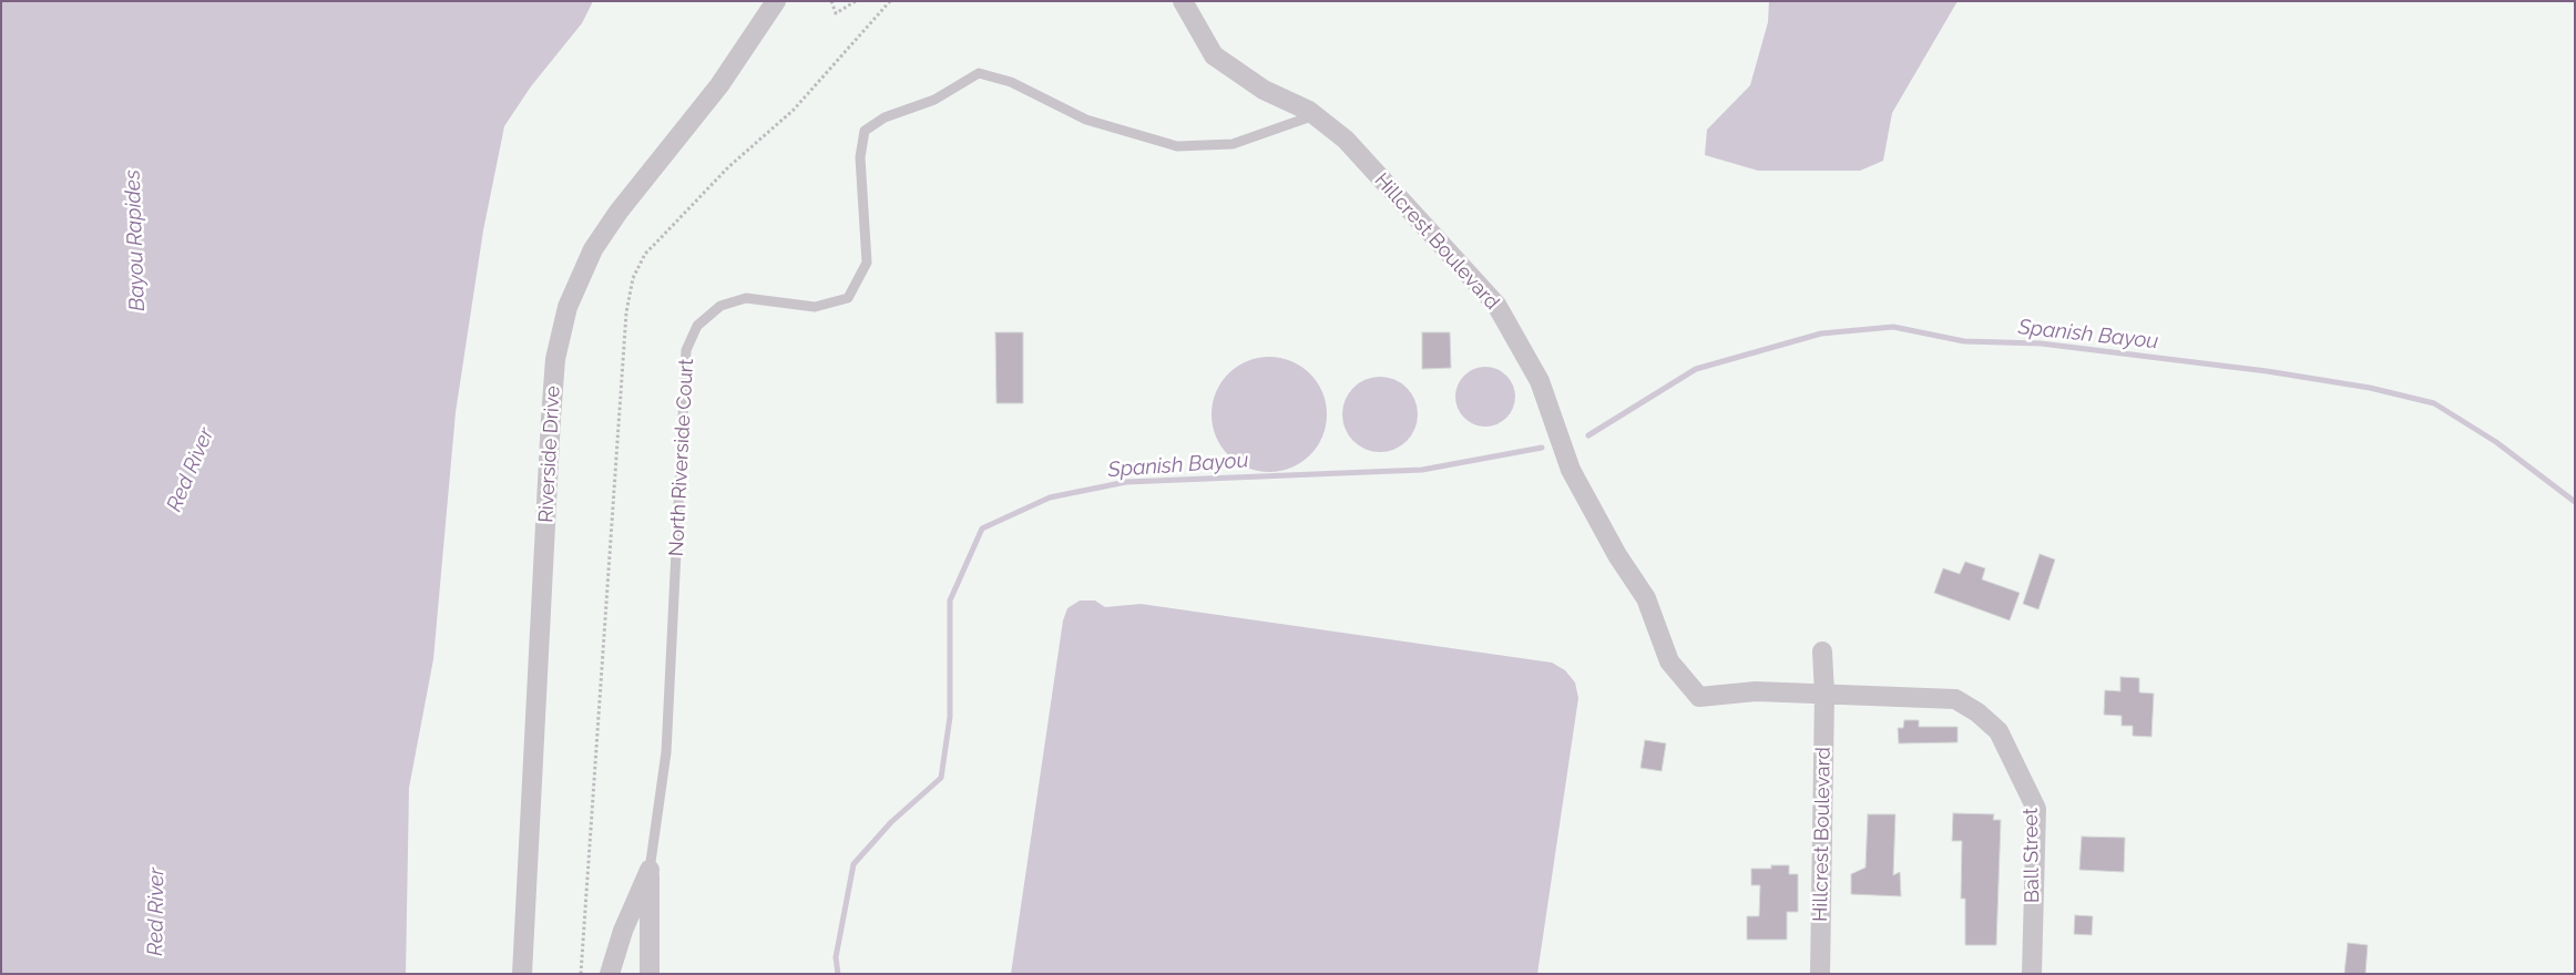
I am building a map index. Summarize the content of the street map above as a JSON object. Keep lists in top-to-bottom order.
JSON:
{
  "streets": {
    "street": [
      "Hillcrest Boulevard",
      "Riverside Drive",
      "North Riverside Court",
      "Ball Street"
    ]
  },
  "crossings": [
    ["Hillcrest Boulevard", "North Riverside Court"],
    ["Hillcrest Boulevard", "Ball Street"]
  ],
  "water": ["Bayou Rapides", "Spanish Bayou", "Red River"]
}
